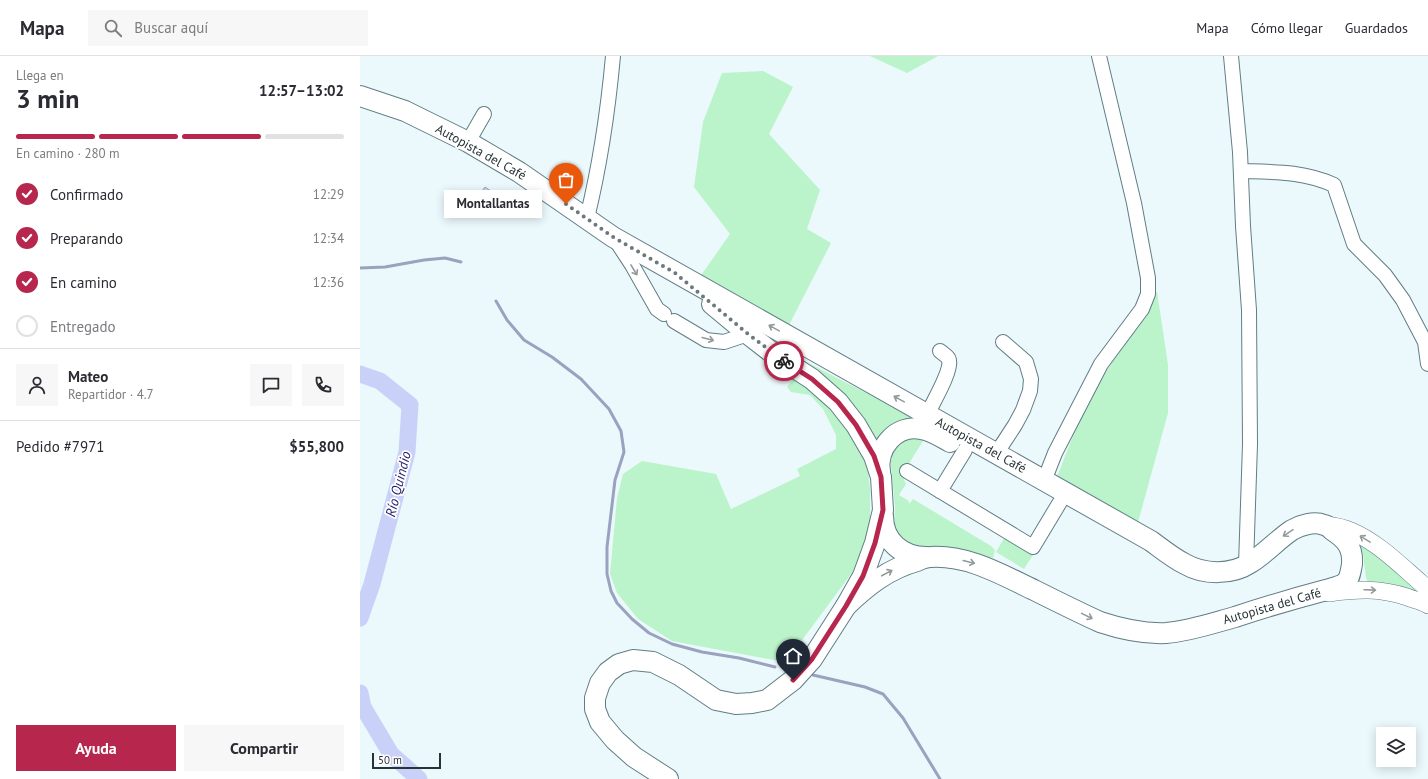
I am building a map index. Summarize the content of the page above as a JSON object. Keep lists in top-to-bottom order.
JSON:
{
  "streets": {
    "highway": ["Autopista del Café"]
  },
  "water": ["Río Quindio"],
  "places": ["Montallantas"],
  "scale_bar": "50 m",
  "page": {
    "header": "Mapa",
    "search": "Buscar aquí",
    "nav": ["Mapa", "Cómo llegar", "Guardados"],
    "heading": ["3 min", "Llega en", "12:57–13:02"],
    "panel": [
      "Mateo",
      "Repartidor · 4.7",
      "Pedido #7971",
      "$55,800"
    ],
    "bar": "En camino · 280 m",
    "list": [
      ["Confirmado", "12:29"],
      ["Preparando", "12:34"],
      ["En camino", "12:36"],
      "Entregado"
    ],
    "bubble": "Montallantas",
    "buttons": ["Ayuda", "Compartir"],
    "scale": "50 m"
  }
}
